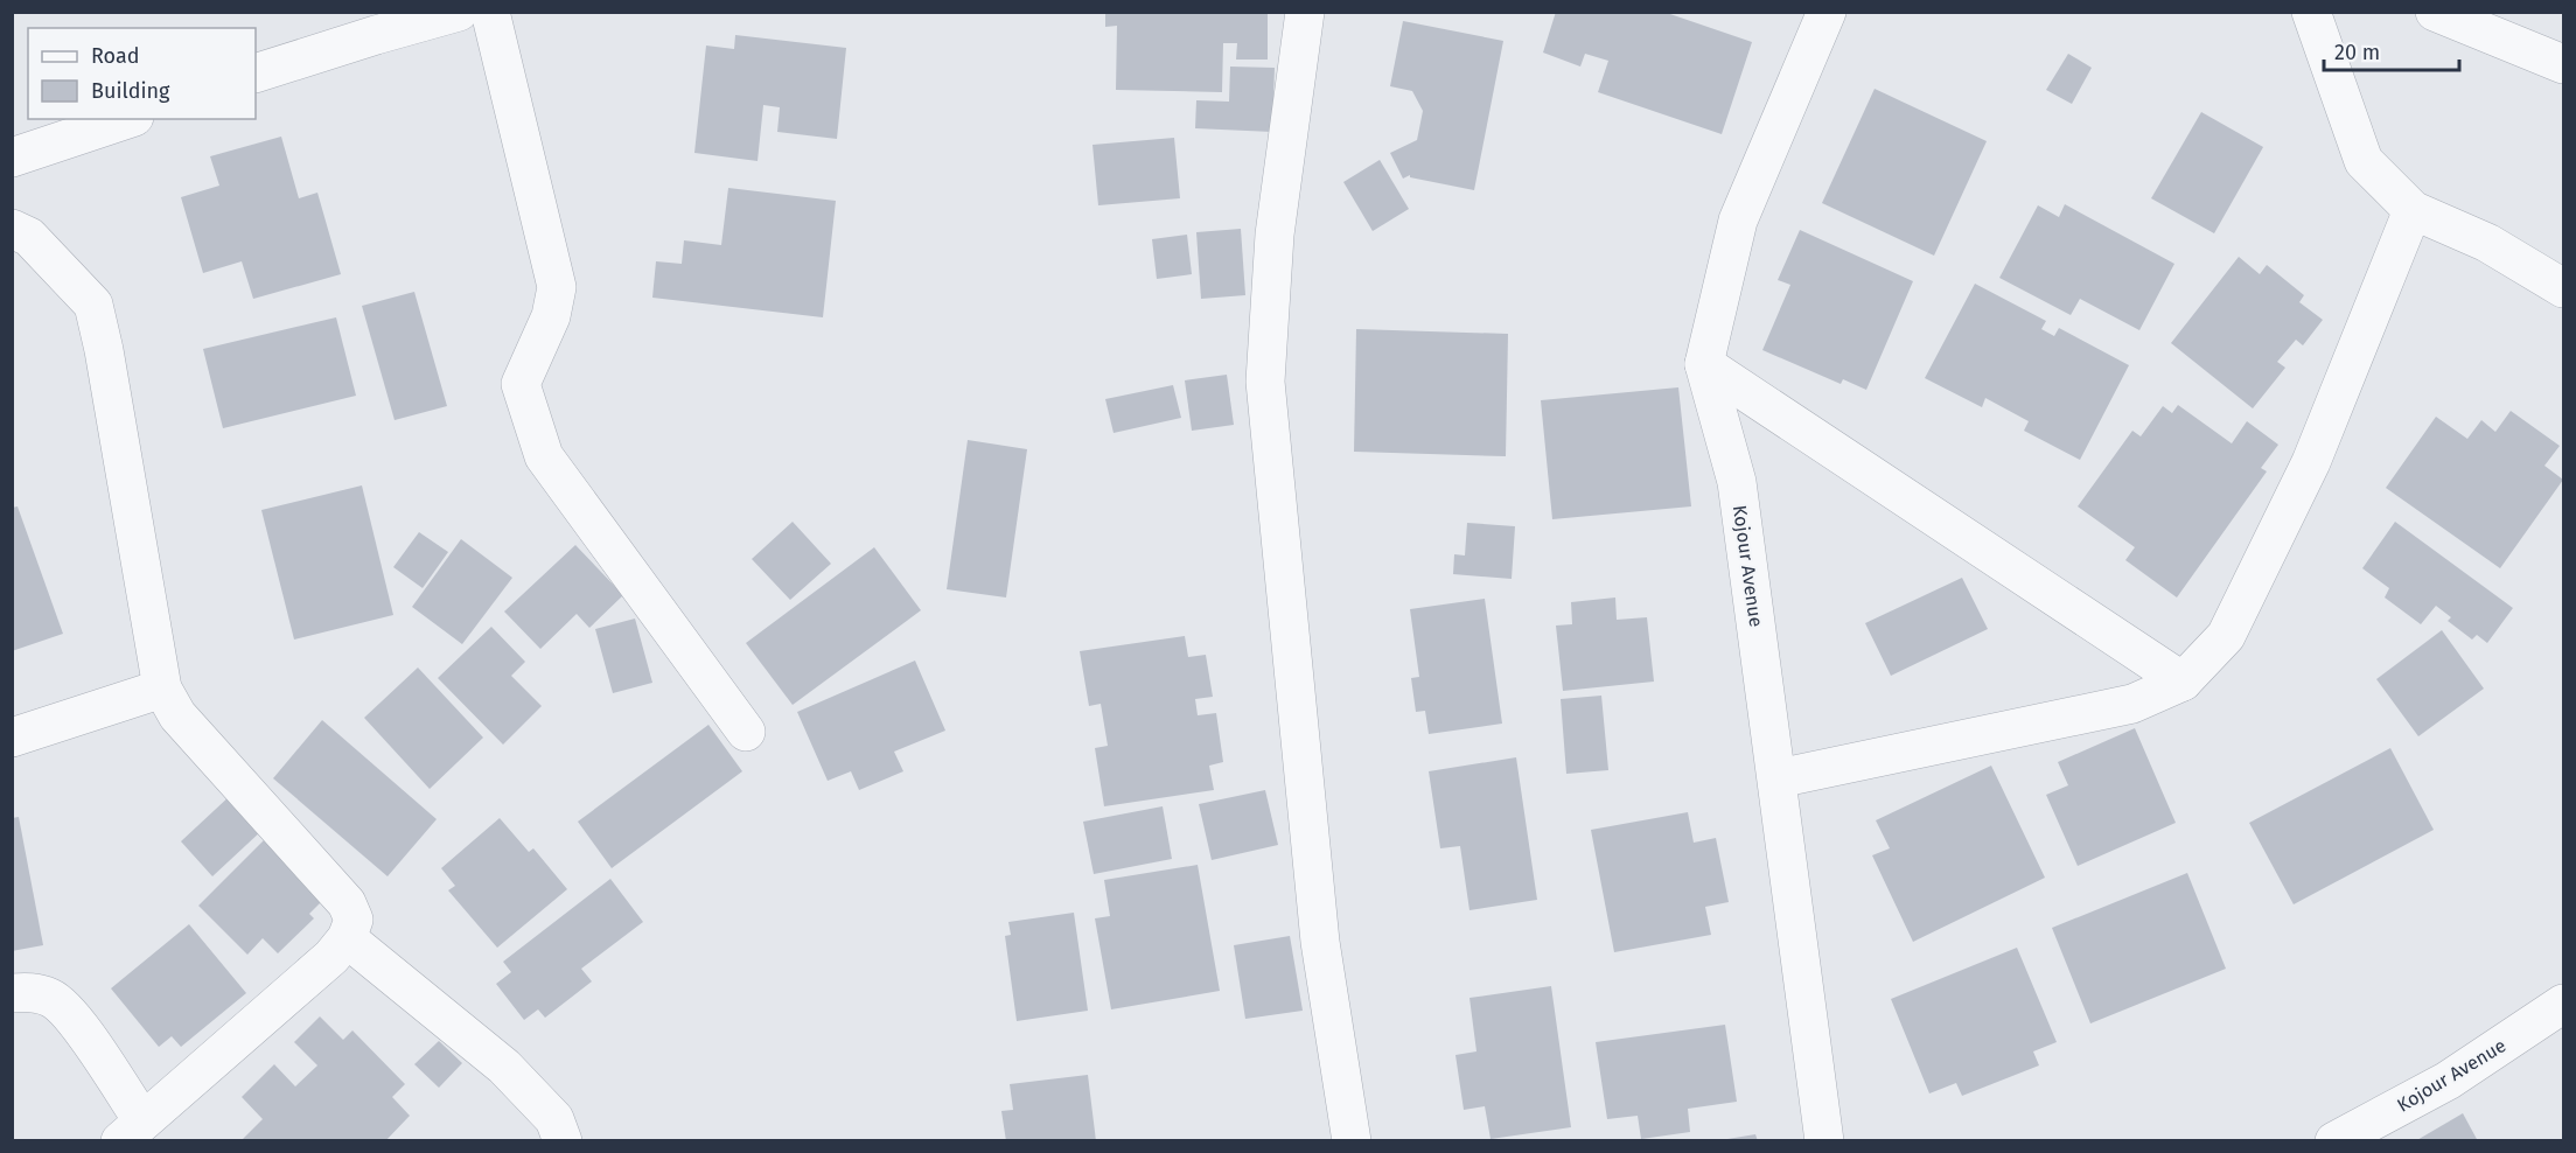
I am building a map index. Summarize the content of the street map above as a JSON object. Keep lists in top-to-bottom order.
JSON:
{
  "streets": {
    "street": ["Kojour Avenue"]
  },
  "legend": ["Road", "Building"],
  "scale_bar": "20 m"
}
